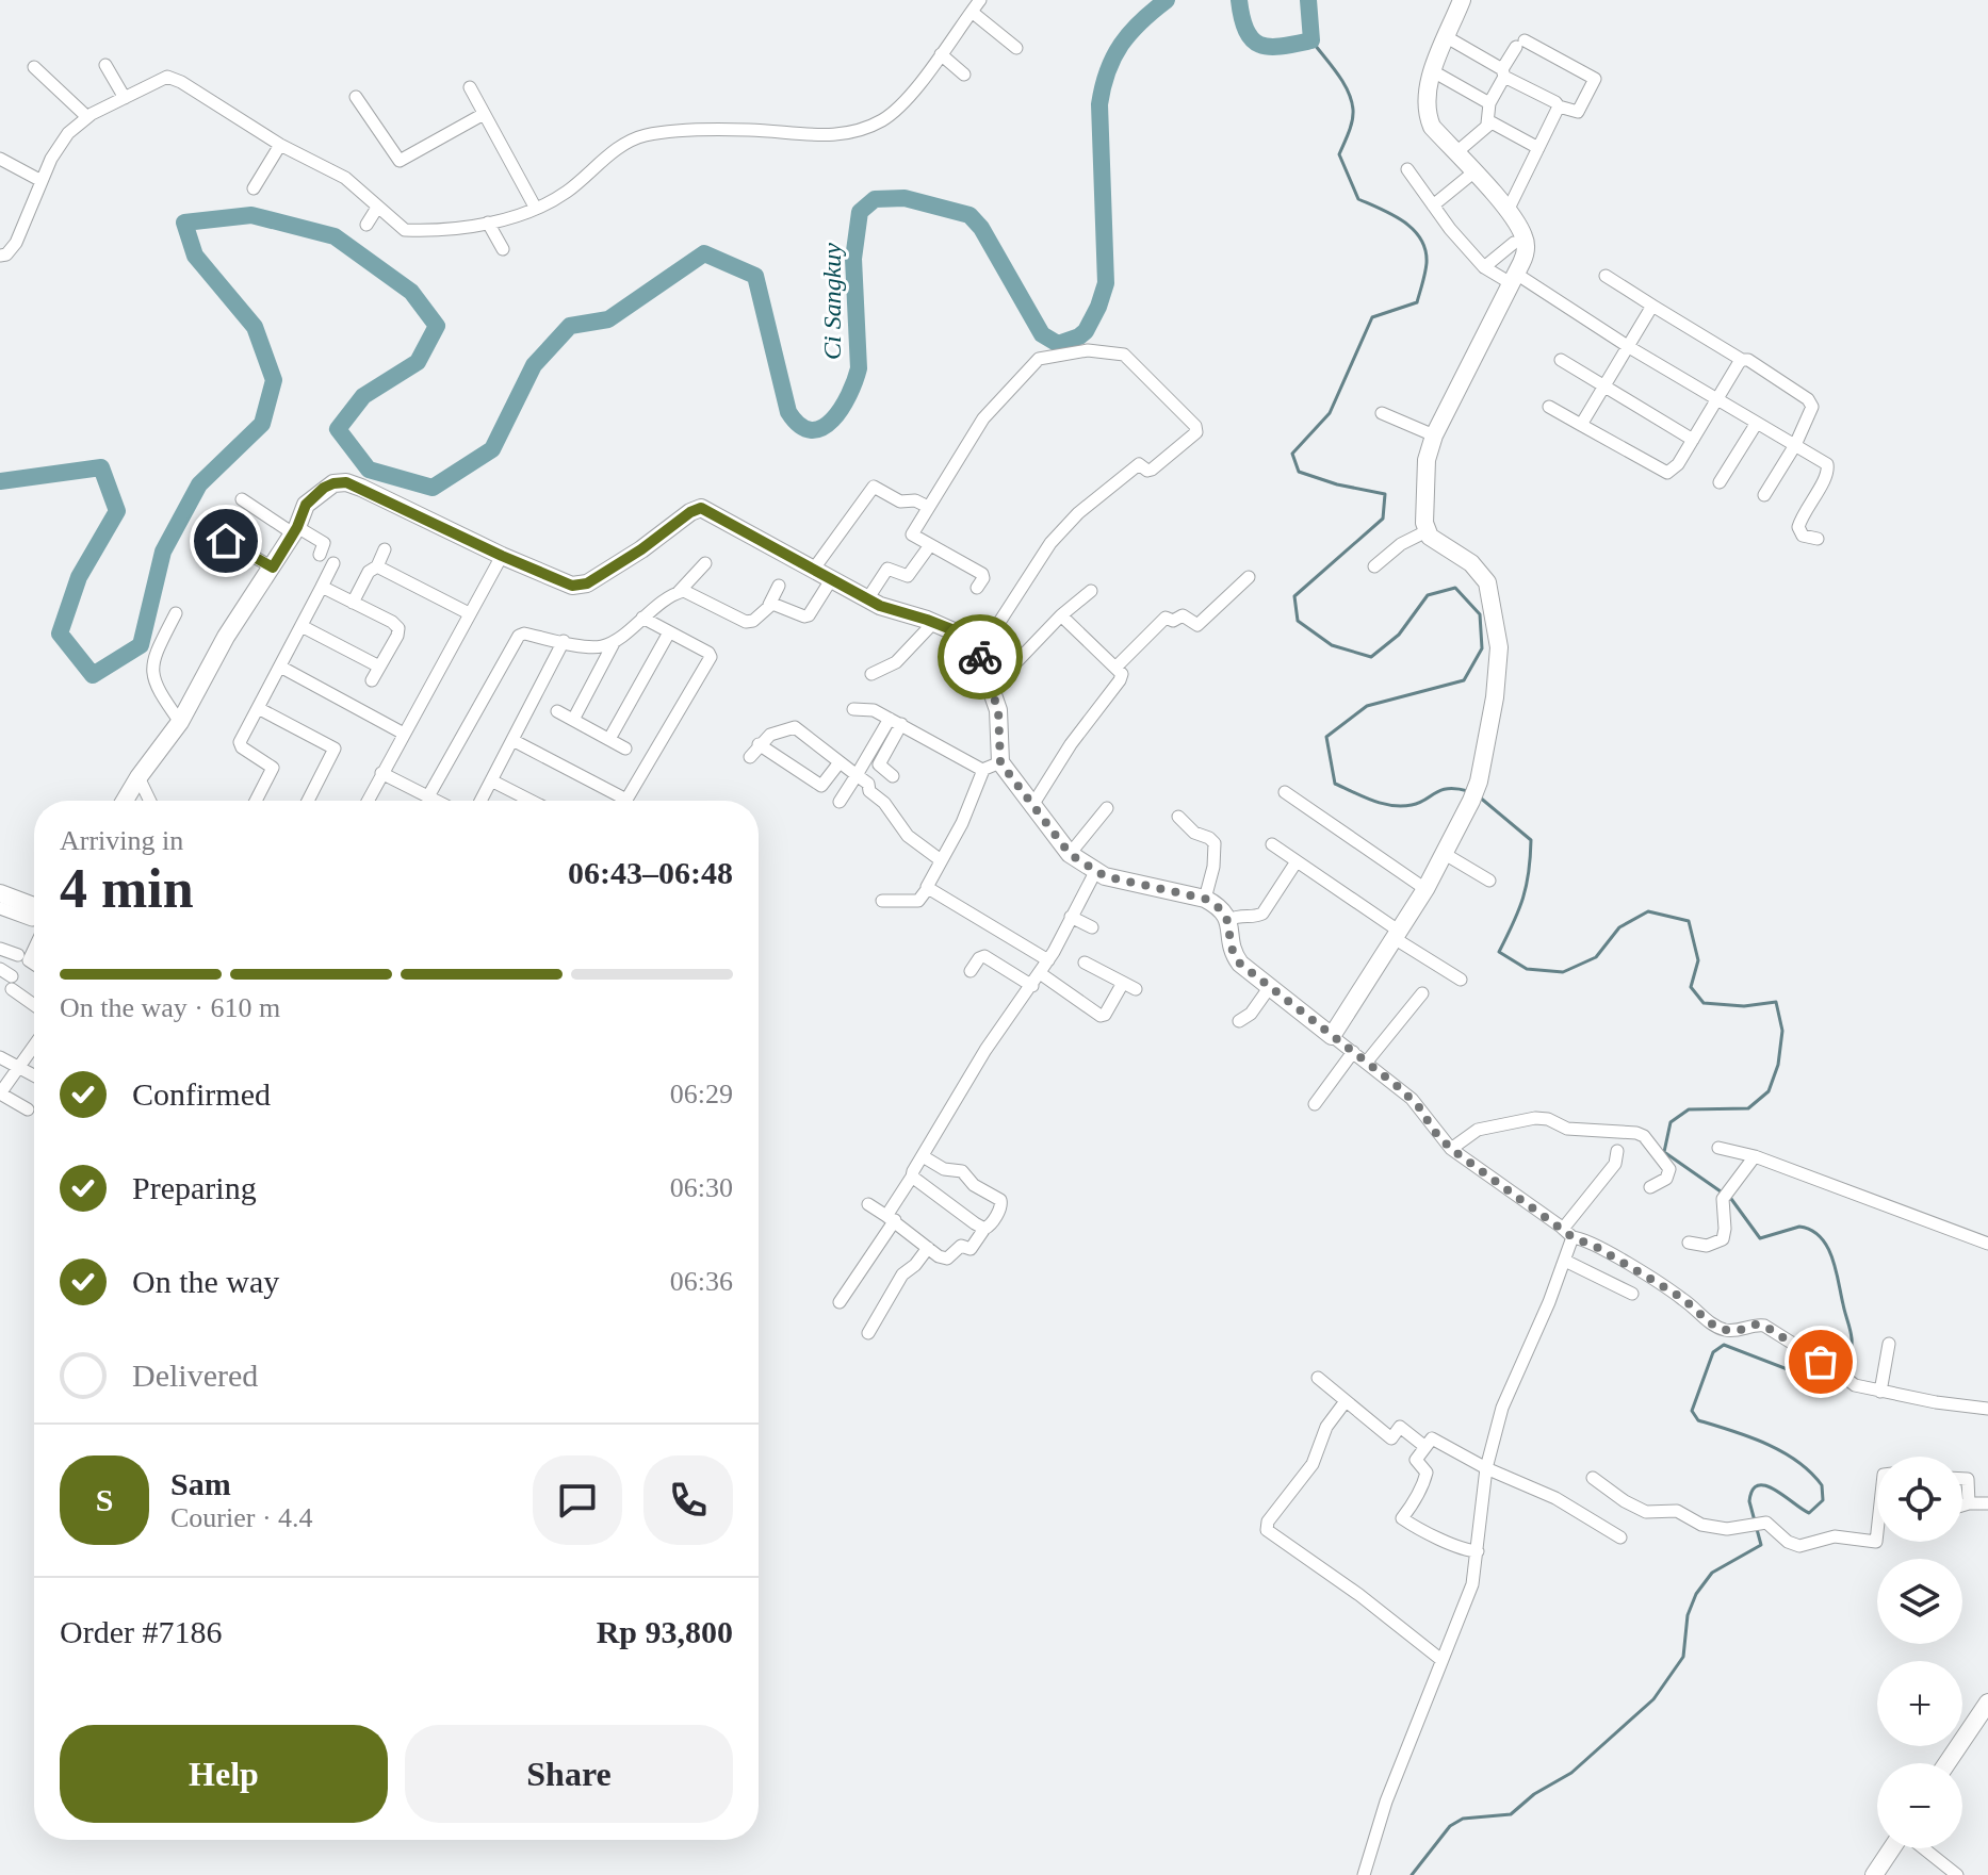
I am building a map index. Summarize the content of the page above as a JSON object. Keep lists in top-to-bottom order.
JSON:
{
  "water": ["Ci Sangkuy"],
  "page": {
    "heading": ["4 min", "Arriving in", "06:43–06:48"],
    "panel": [
      "Sam",
      "Courier · 4.4",
      "Order #7186",
      "Rp 93,800"
    ],
    "bar": "On the way · 610 m",
    "list": [
      ["Confirmed", "06:29"],
      ["Preparing", "06:30"],
      ["On the way", "06:36"],
      "Delivered"
    ],
    "round": "S",
    "map_buttons": ["+", "−"],
    "buttons": ["Help", "Share"]
  }
}
